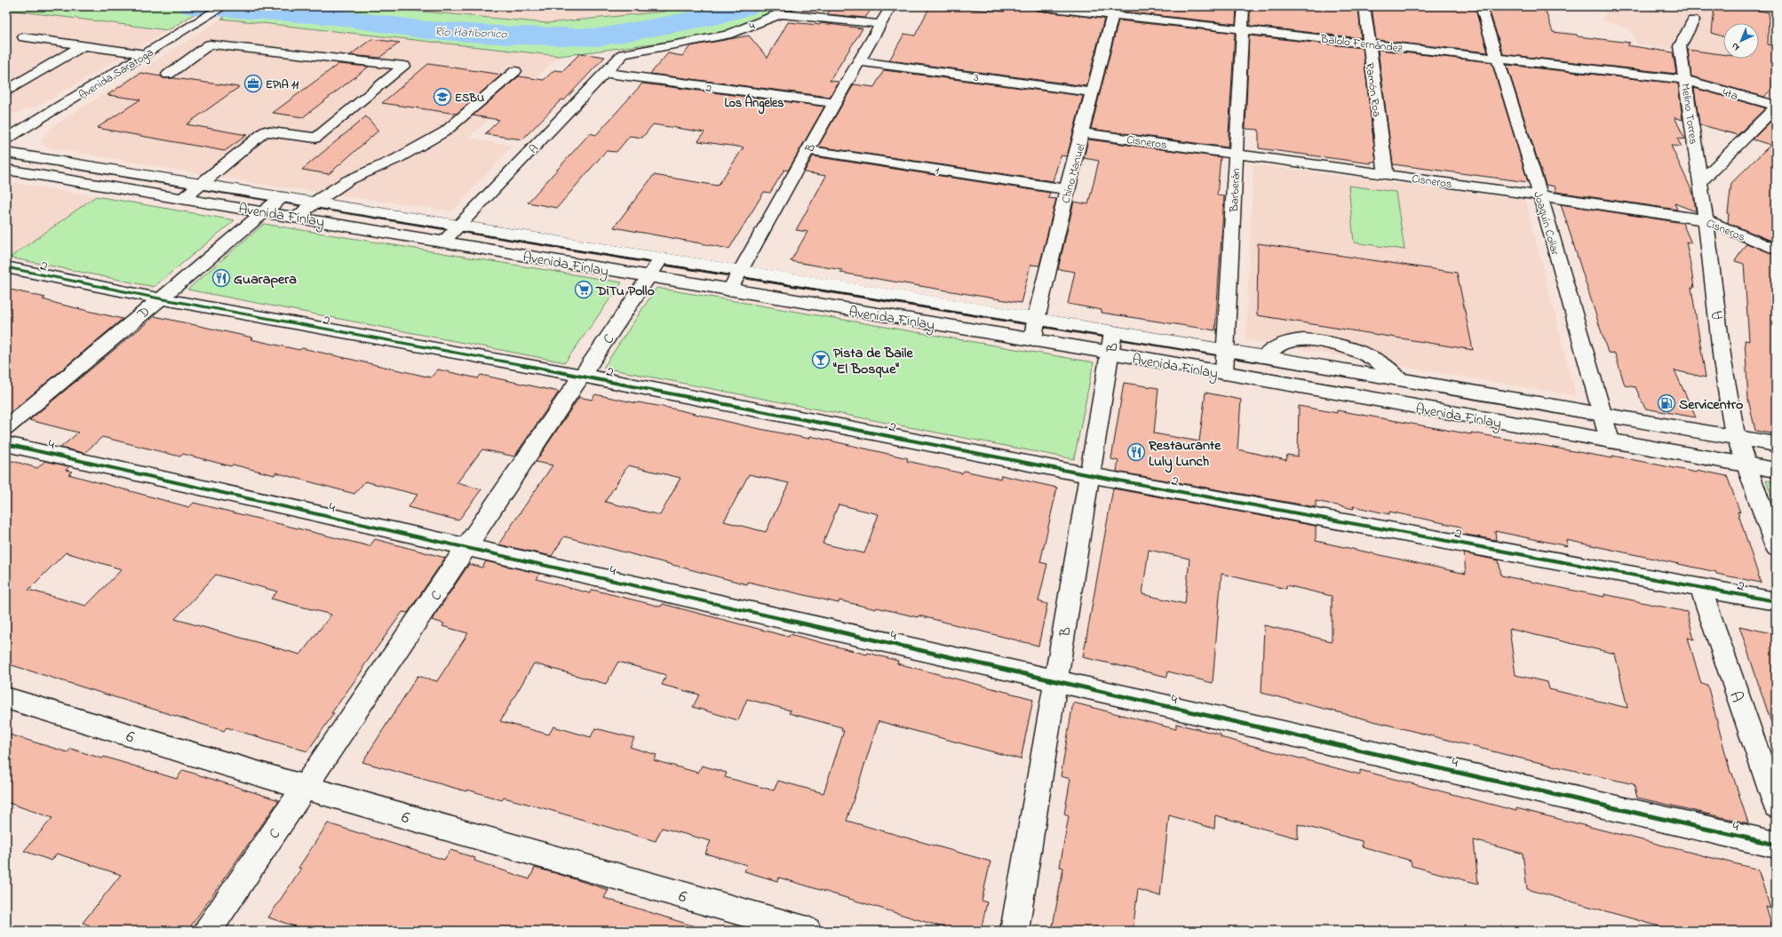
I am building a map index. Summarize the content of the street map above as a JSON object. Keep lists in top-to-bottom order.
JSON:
{
  "streets": {
    "street": [
      "4",
      "Balolo Fernández",
      "Avenida Saratoga",
      "3",
      "2",
      "Ramón Roa",
      "4ta",
      "Melino Torres",
      "Cisneros",
      "B",
      "A",
      "1",
      "Chino Manuel",
      "Barberán",
      "Avenida Finlay",
      "Joaquín Collar",
      "D",
      "C",
      "6"
    ]
  },
  "crossings": [
    ["4", "B"],
    ["4", "A"],
    ["4", "C"],
    ["Balolo Fernández", "Ramón Roa"],
    ["Balolo Fernández", "4ta"],
    ["Balolo Fernández", "Melino Torres"],
    ["Balolo Fernández", "Chino Manuel"],
    ["Balolo Fernández", "Barberán"],
    ["Balolo Fernández", "Joaquín Collar"],
    ["3", "B"],
    ["3", "Chino Manuel"],
    ["2", "B"],
    ["2", "A"],
    ["2", "D"],
    ["2", "C"],
    ["Ramón Roa", "Cisneros"],
    ["4ta", "Melino Torres"],
    ["Melino Torres", "A"],
    ["Cisneros", "A"],
    ["Cisneros", "Chino Manuel"],
    ["Cisneros", "Barberán"],
    ["Cisneros", "Joaquín Collar"],
    ["B", "1"],
    ["B", "Avenida Finlay"],
    ["A", "Avenida Finlay"],
    ["1", "Chino Manuel"],
    ["Chino Manuel", "Avenida Finlay"],
    ["Barberán", "Avenida Finlay"],
    ["Avenida Finlay", "Joaquín Collar"],
    ["Avenida Finlay", "D"],
    ["Avenida Finlay", "C"],
    ["C", "6"]
  ],
  "districts": ["Los Ángeles"],
  "water": ["Río Hatibonico"],
  "places": {
    "office": ["EPIA 11"],
    "school or university": ["ESBU"],
    "restaurant": ["Guarapera", "Restaurante Luly Lunch"],
    "supermarket": ["DiTu Pollo"],
    "bar": ["Pista de Baile \"El Bosque\""],
    "fuel station": ["Servicentro"]
  },
  "north": "bottom left"
}
